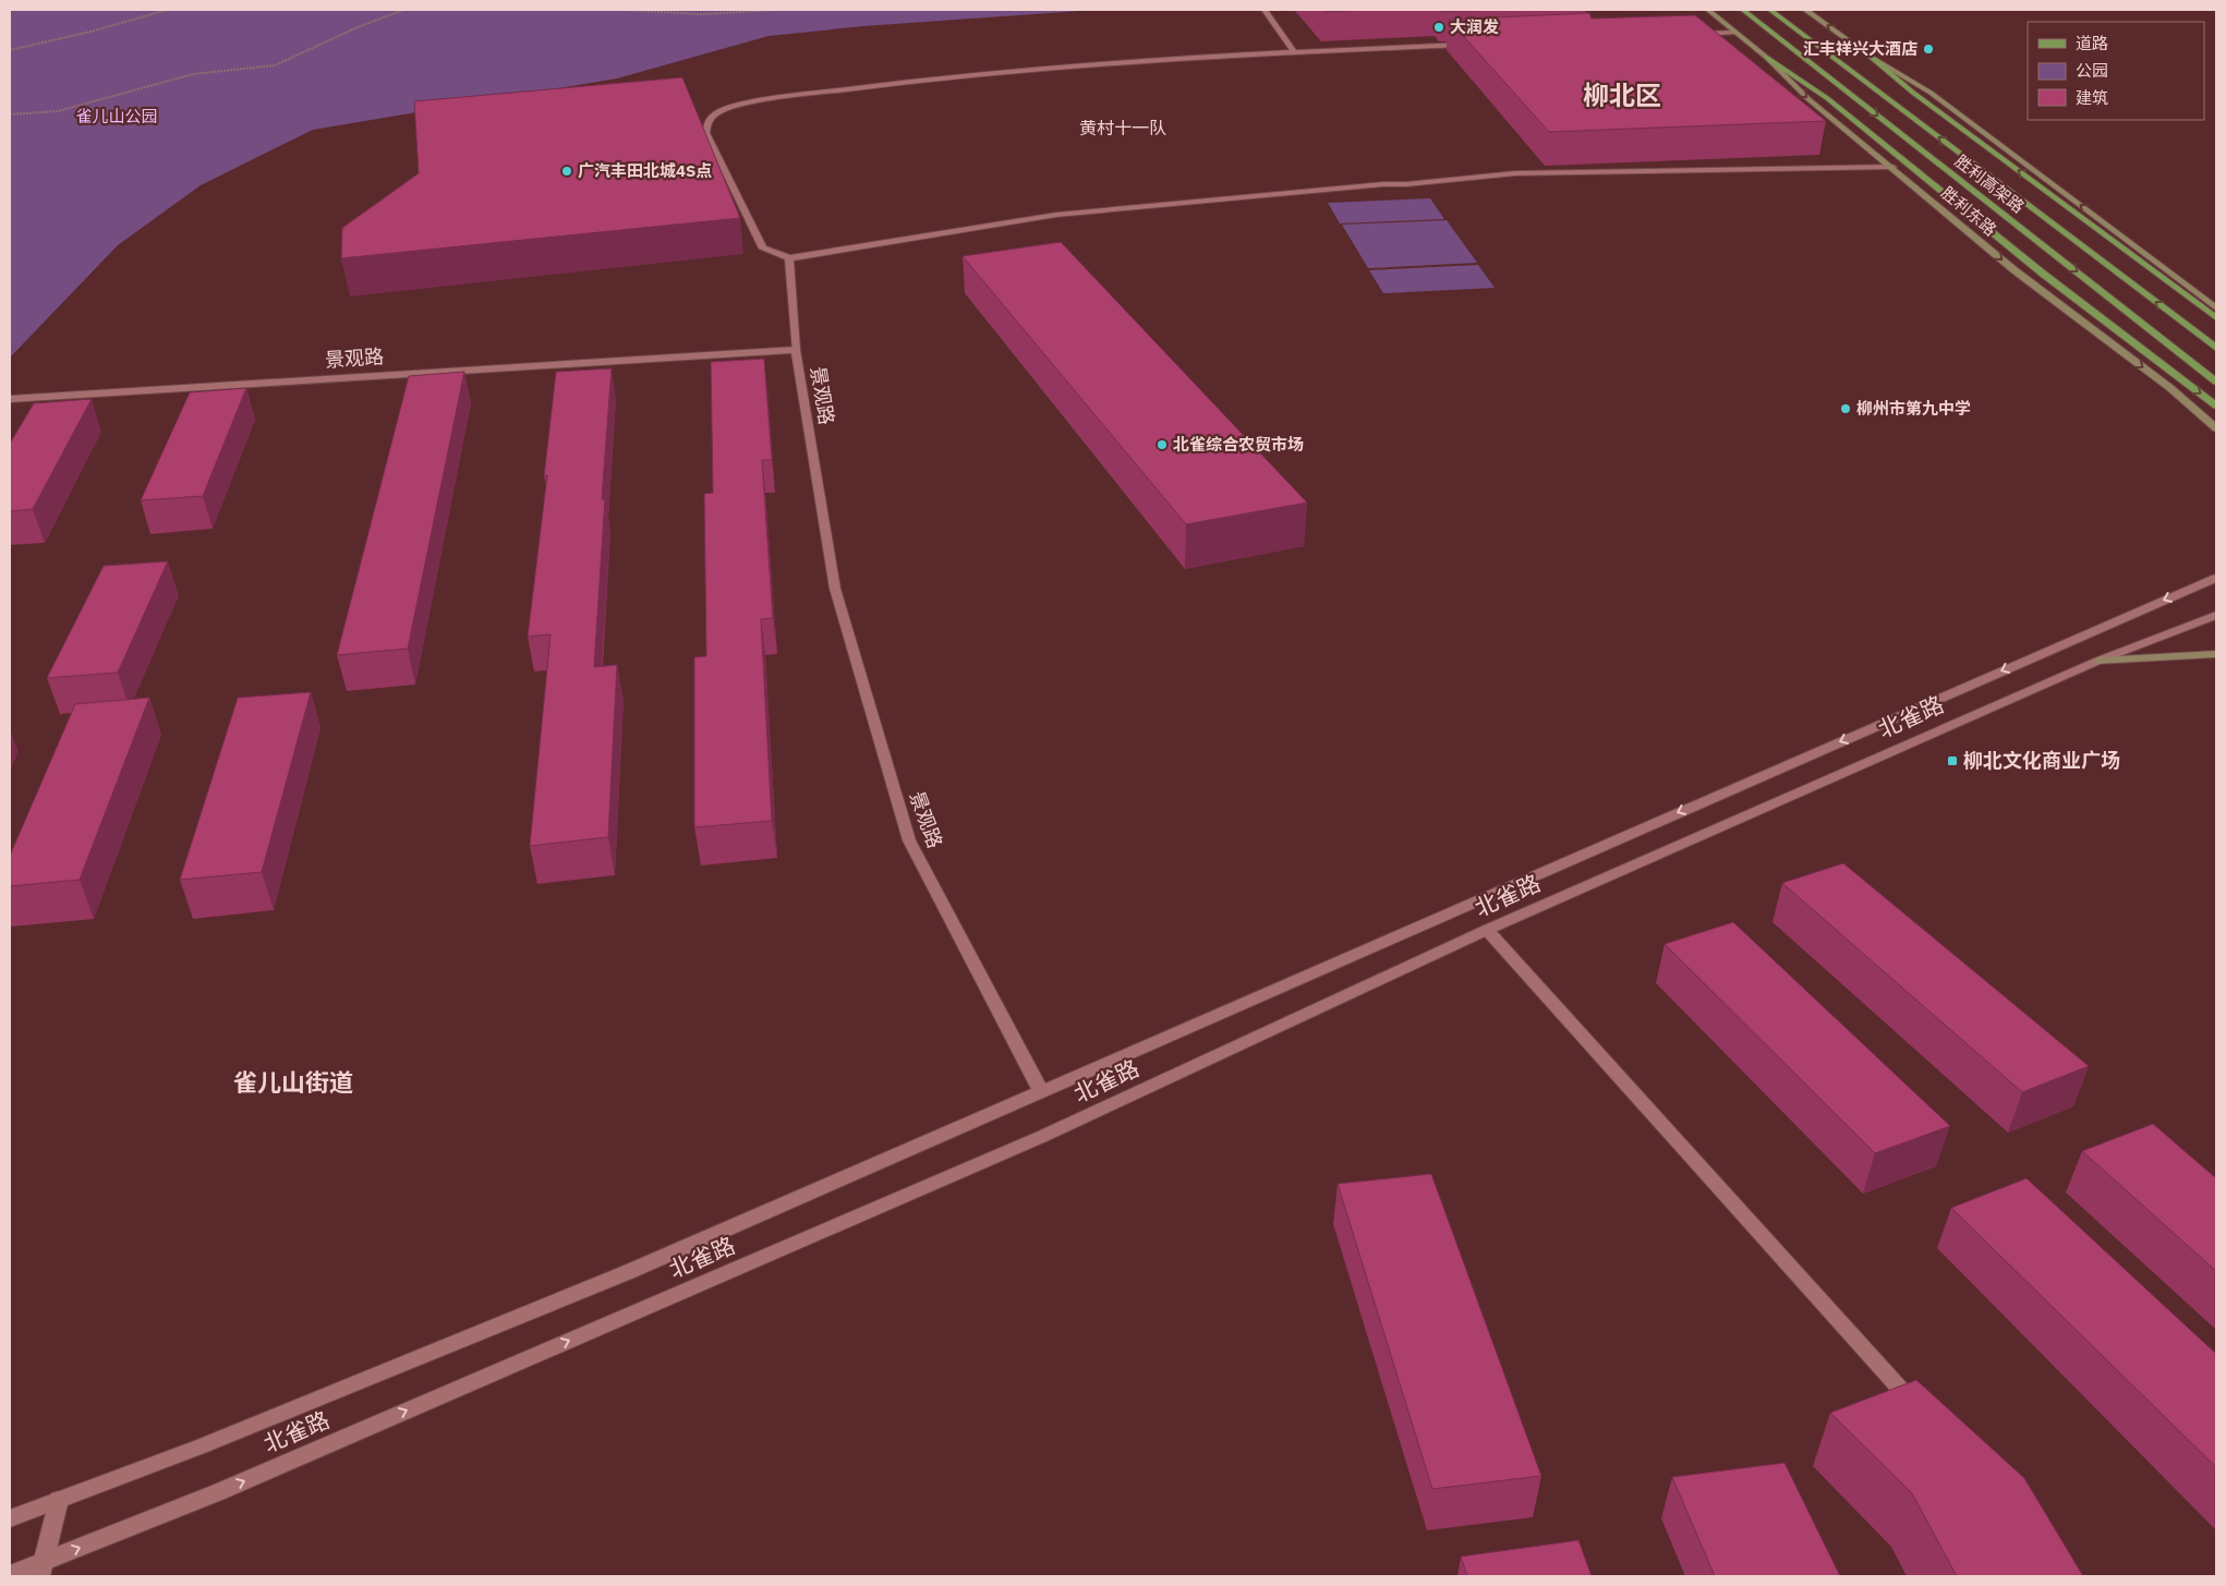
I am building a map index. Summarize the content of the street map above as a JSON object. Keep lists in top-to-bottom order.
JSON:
{
  "streets": {
    "main road": ["胜利高架路", "胜利东路"],
    "street": ["景观路", "北雀路"]
  },
  "crossings": [
    ["景观路", "北雀路"]
  ],
  "districts": ["柳北区", "黄村十一队", "雀儿山街道"],
  "parks": ["雀儿山公园"],
  "places": {
    "other": [
      "大润发",
      "汇丰祥兴大酒店",
      "广汽丰田北城4S点",
      "柳州市第九中学",
      "北雀综合农贸市场"
    ],
    "transit": ["柳北文化商业广场"]
  },
  "legend": ["道路", "公园", "建筑"]
}
